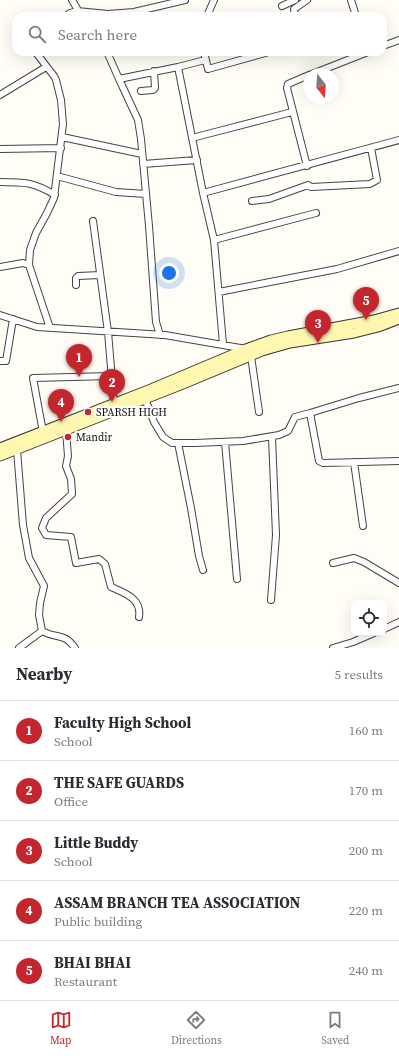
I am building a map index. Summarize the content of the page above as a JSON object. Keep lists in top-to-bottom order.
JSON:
{
  "places": ["SPARSH HIGH", "Mandir"],
  "north": "bottom",
  "page": {
    "search": "Search here",
    "pins": [
      "5",
      "3",
      "1",
      "2",
      "4"
    ],
    "heading": ["Nearby", "5 results"],
    "list": [
      {
        "mark": "1",
        "name": "Faculty High School",
        "note": "School",
        "value": "160 m"
      },
      {
        "mark": "2",
        "name": "THE SAFE GUARDS",
        "note": "Office",
        "value": "170 m"
      },
      {
        "mark": "3",
        "name": "Little Buddy",
        "note": "School",
        "value": "200 m"
      },
      {
        "mark": "4",
        "name": "ASSAM BRANCH TEA ASSOCIATION",
        "note": "Public building",
        "value": "220 m"
      },
      {
        "mark": "5",
        "name": "BHAI BHAI",
        "note": "Restaurant",
        "value": "240 m"
      }
    ],
    "nav": ["Map", "Directions", "Saved"]
  }
}
